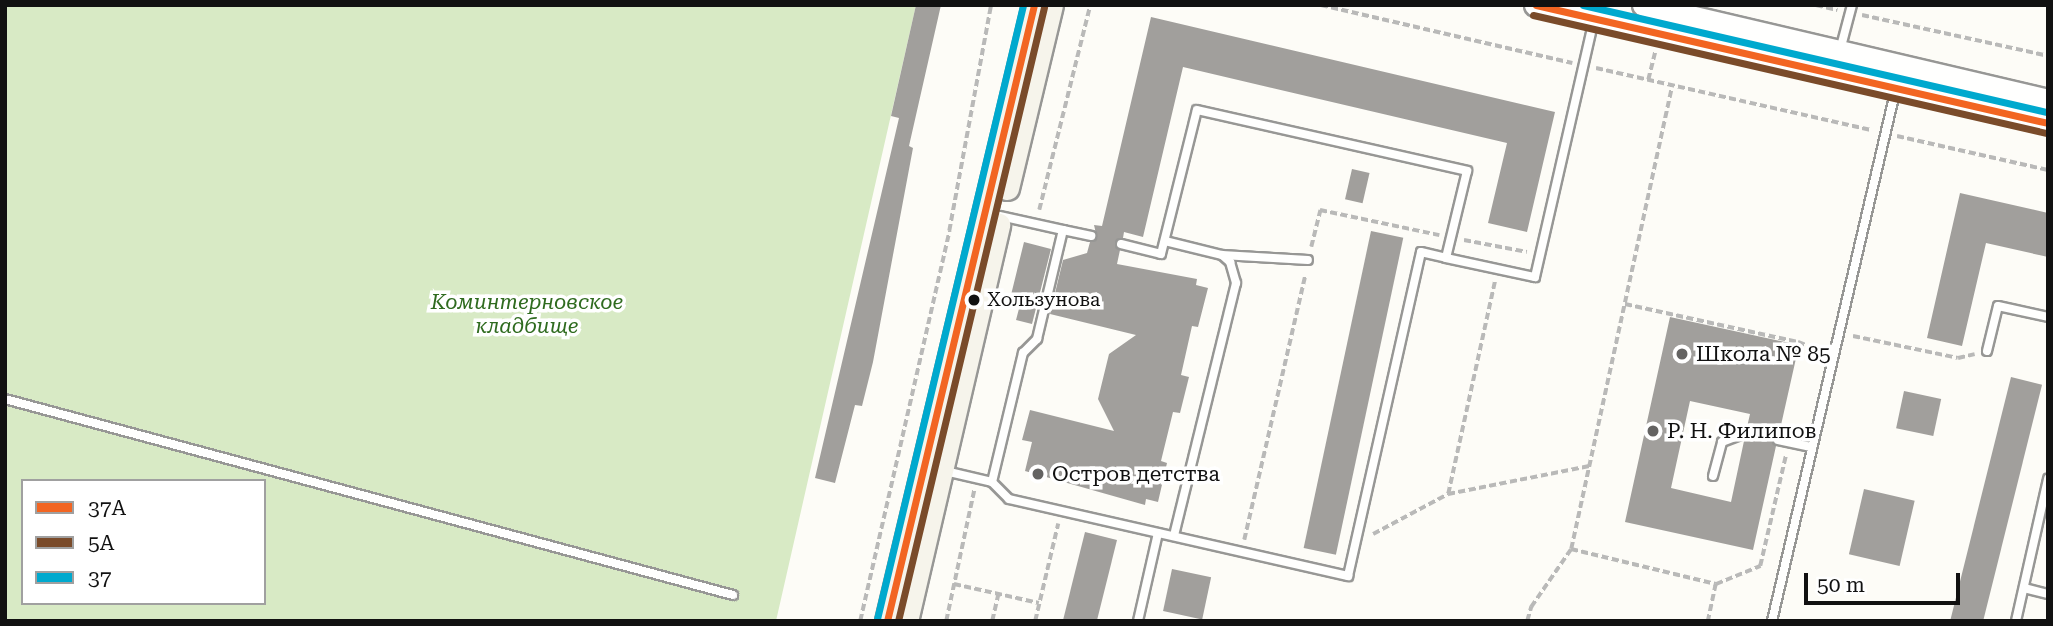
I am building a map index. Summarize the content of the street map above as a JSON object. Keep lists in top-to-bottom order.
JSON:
{
  "parks": ["Коминтерновское кладбище"],
  "places": [
    "Хользунова",
    "Школа № 85",
    "Р. Н. Филипов",
    "Остров детства"
  ],
  "lines": ["transit line 37А", "transit line 37", "transit line 5А"],
  "legend": ["37А", "5А", "37"],
  "scale_bar": "50 m"
}
